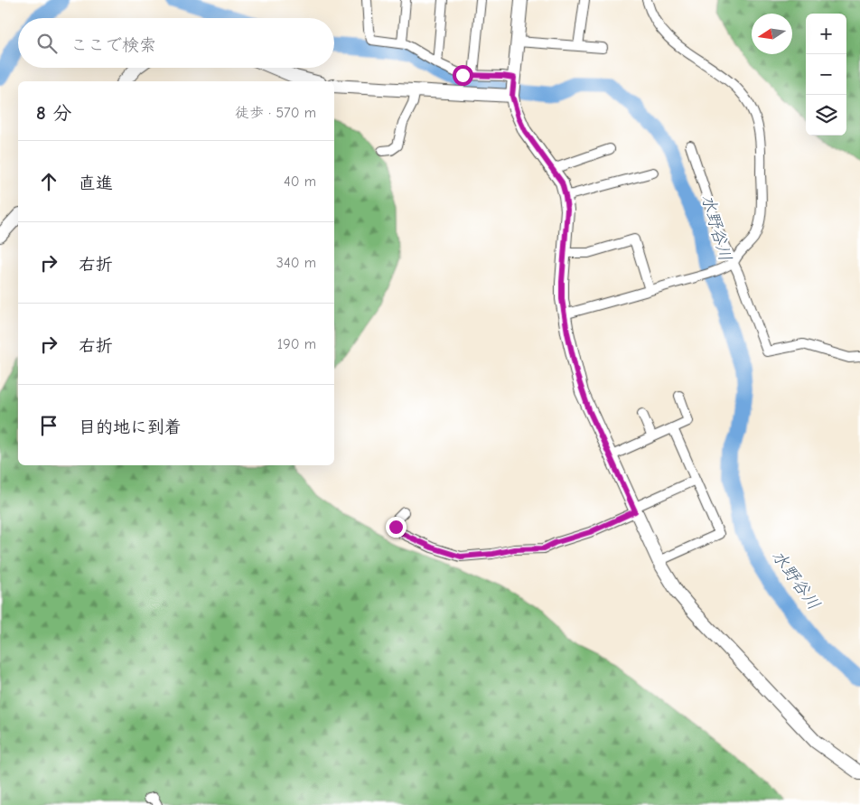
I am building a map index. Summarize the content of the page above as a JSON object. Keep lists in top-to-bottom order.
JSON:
{
  "water": ["水野谷川"],
  "north": "left",
  "page": {
    "map_buttons": ["+", "−"],
    "search": "ここで検索",
    "heading": ["8 分", "徒歩 · 570 m"],
    "list": [
      ["直進", "40 m"],
      ["右折", "340 m"],
      ["右折", "190 m"],
      "目的地に到着"
    ]
  }
}
